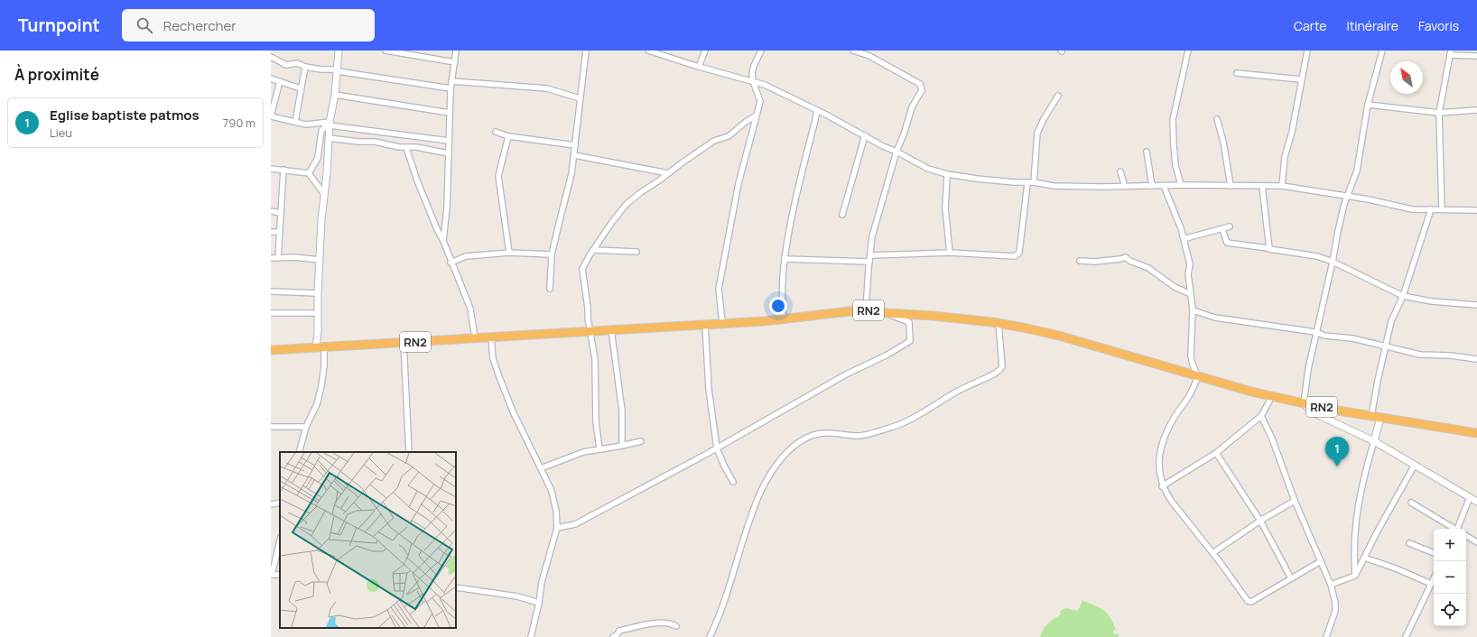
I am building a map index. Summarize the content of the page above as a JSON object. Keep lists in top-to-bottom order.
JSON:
{
  "streets": {
    "highway": ["RN2"]
  },
  "north": "top left",
  "page": {
    "header": "Turnpoint",
    "search": "Rechercher",
    "nav": ["Carte", "Itinéraire", "Favoris"],
    "heading": "À proximité",
    "list": [
      {
        "mark": "1",
        "name": "Eglise baptiste patmos",
        "note": "Lieu",
        "value": "790 m"
      }
    ],
    "pins": "1",
    "map_buttons": ["+", "−"]
  }
}
